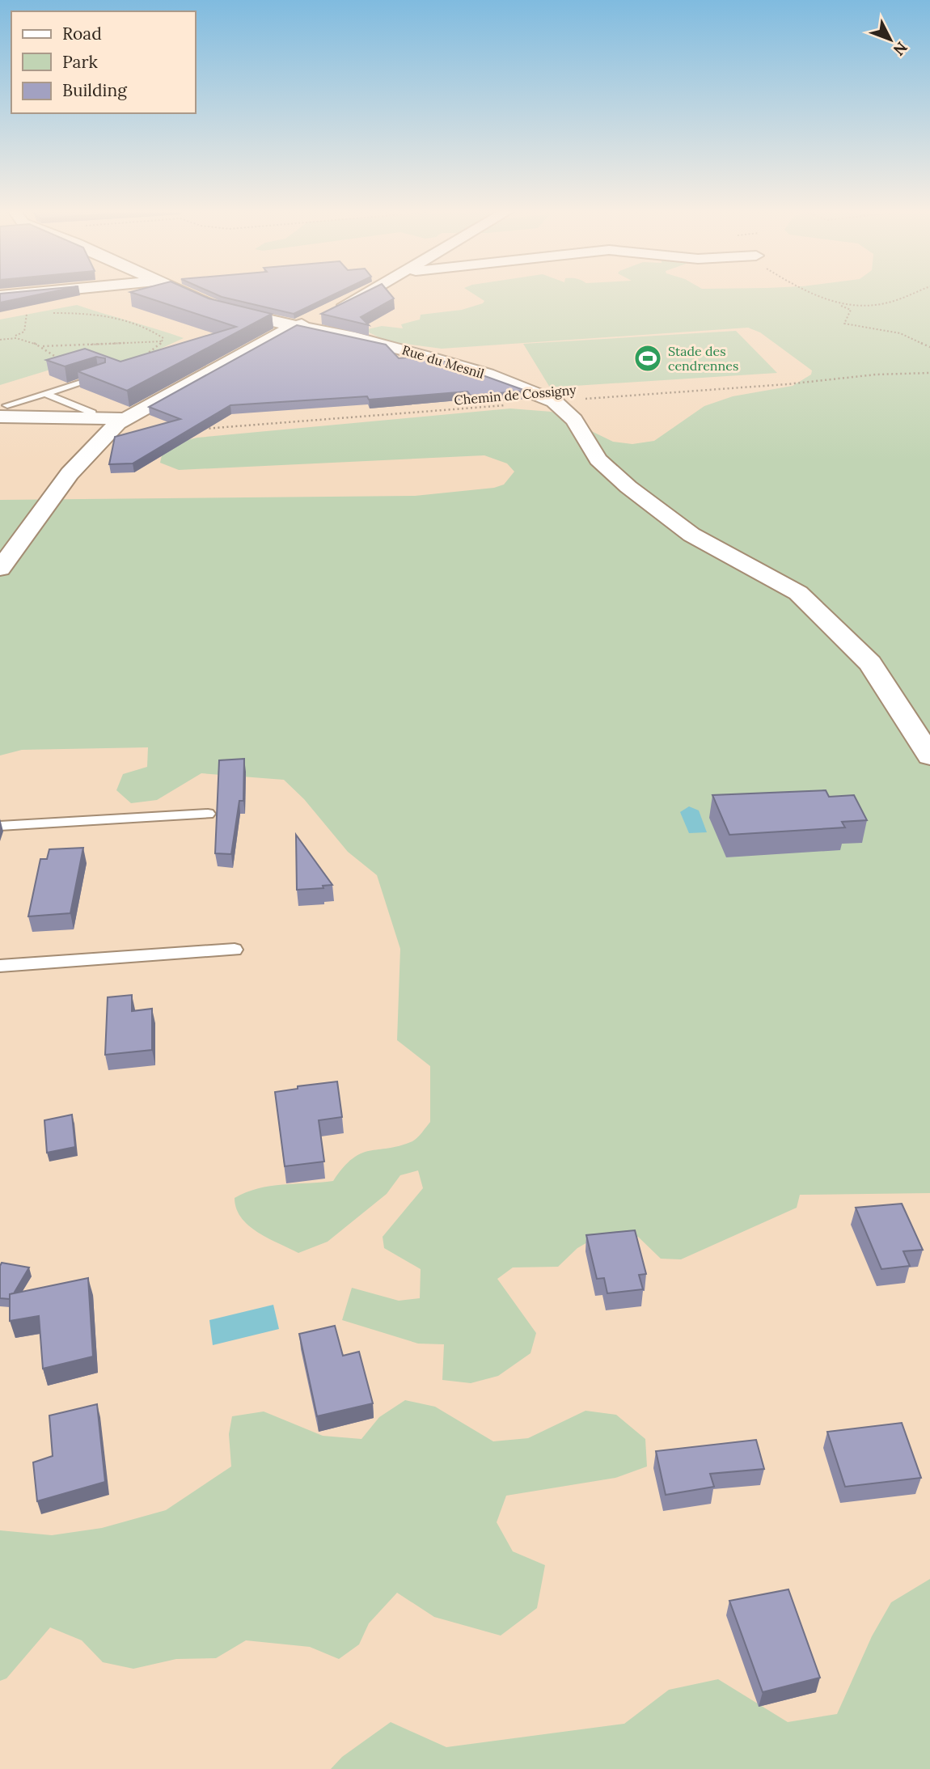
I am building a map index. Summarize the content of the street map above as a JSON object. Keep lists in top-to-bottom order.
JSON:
{
  "streets": {
    "street": ["Rue du Mesnil"],
    "path": ["Chemin de Cossigny"]
  },
  "crossings": [
    ["Rue du Mesnil", "Chemin de Cossigny"]
  ],
  "places": {
    "sports": ["Stade des cendrennes"]
  },
  "legend": ["Road", "Park", "Building"],
  "north": "bottom right"
}
